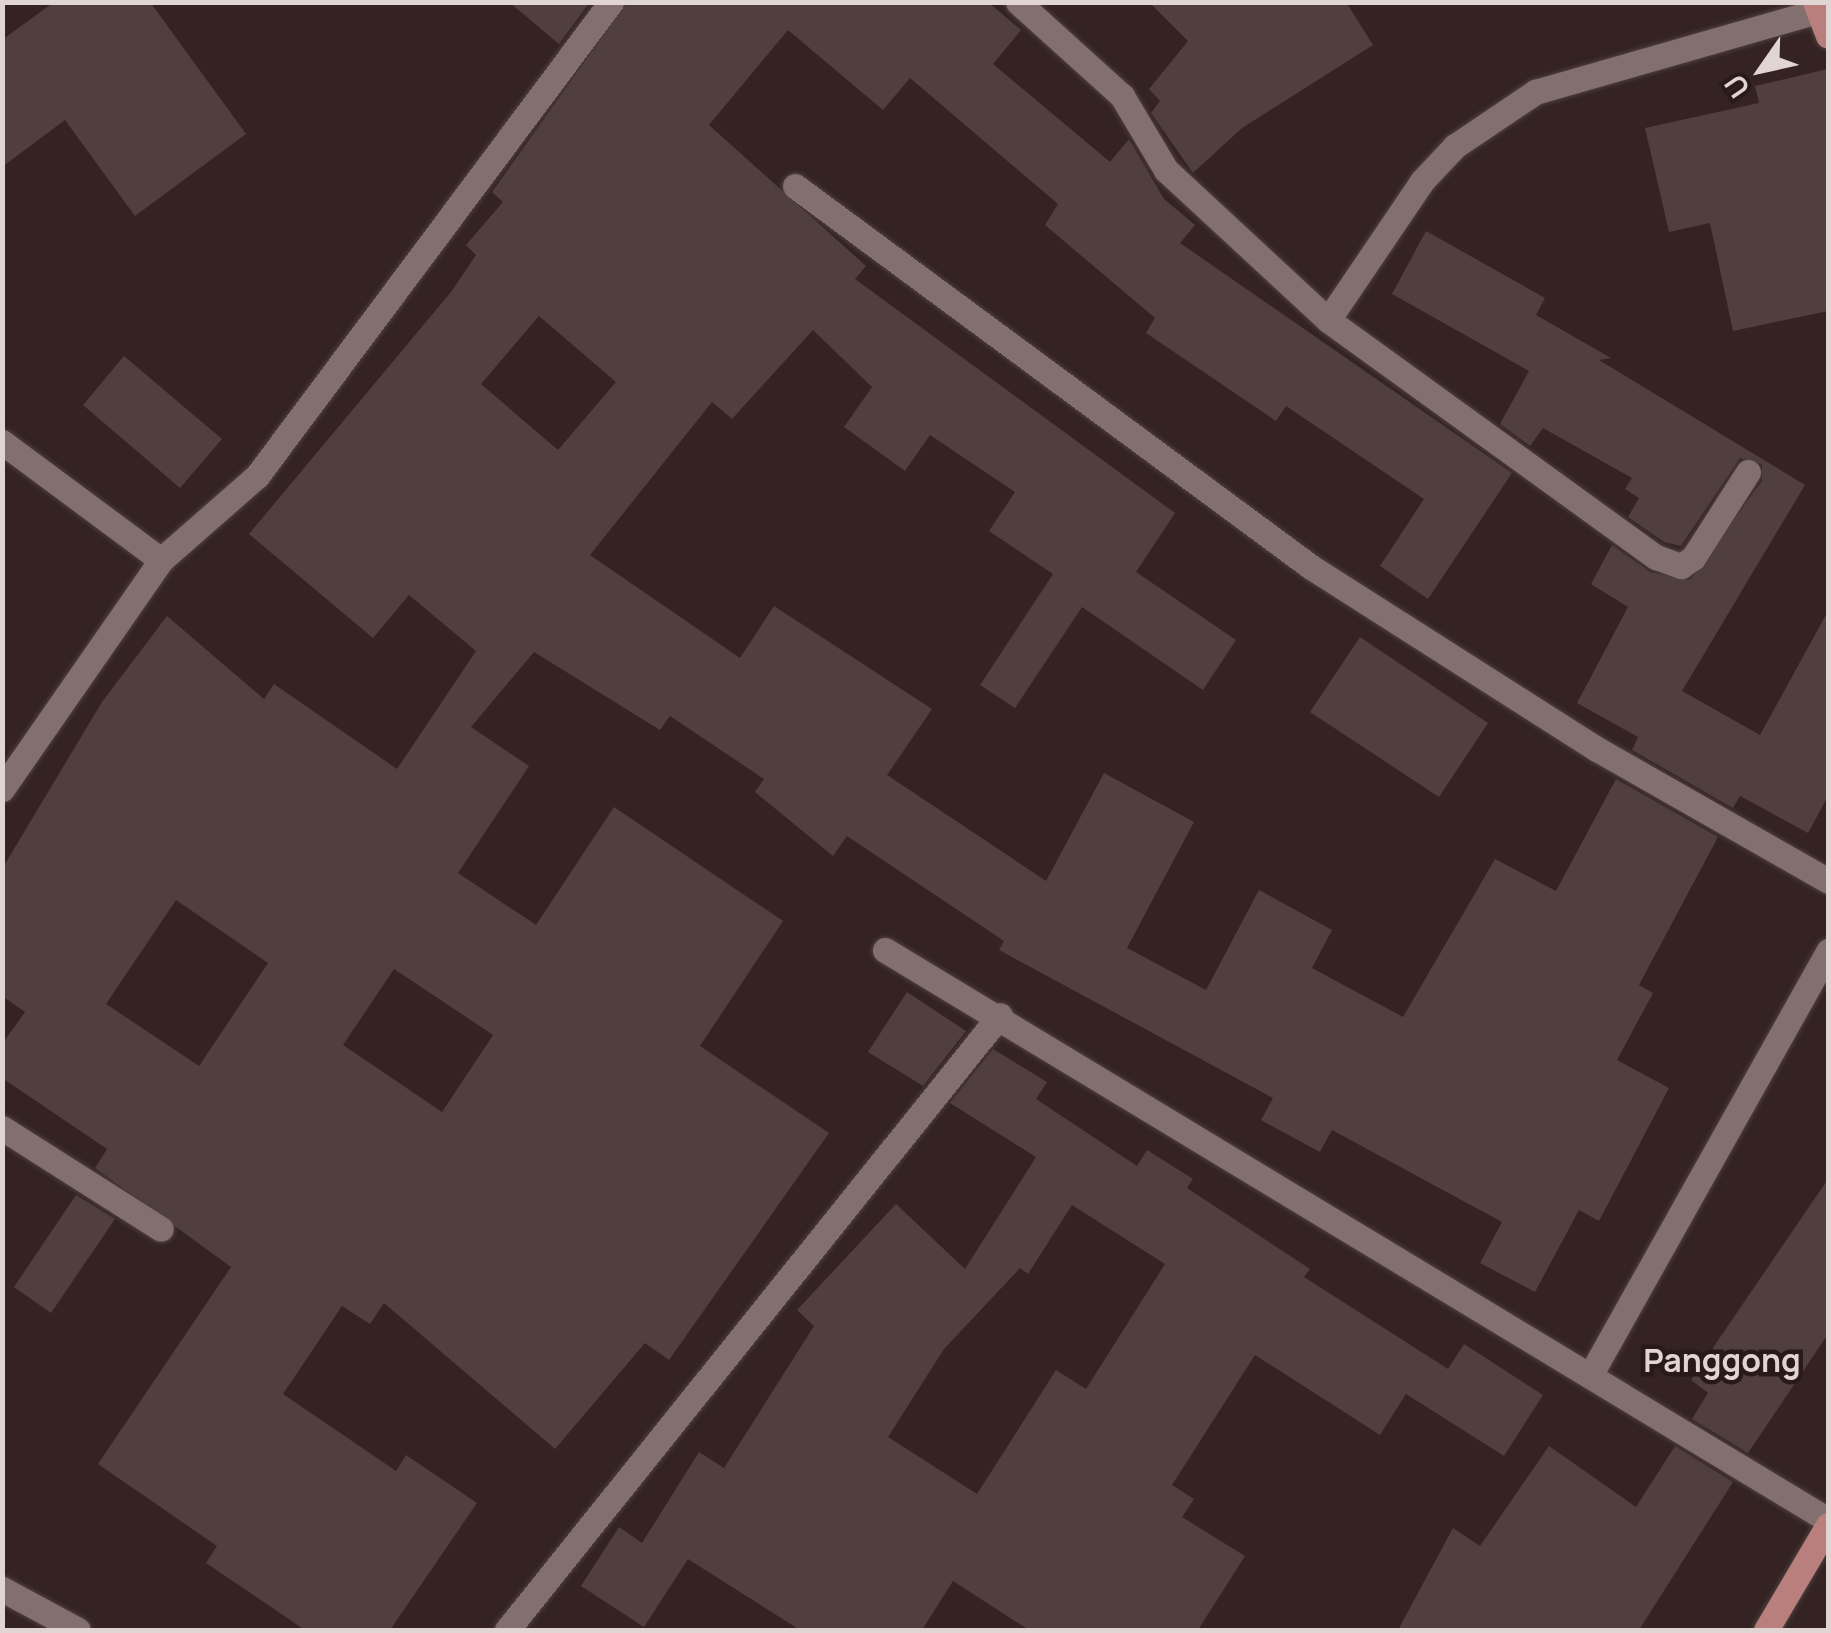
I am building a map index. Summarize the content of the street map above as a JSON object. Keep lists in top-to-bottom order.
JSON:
{
  "districts": ["Panggong"],
  "north": "bottom left"
}
